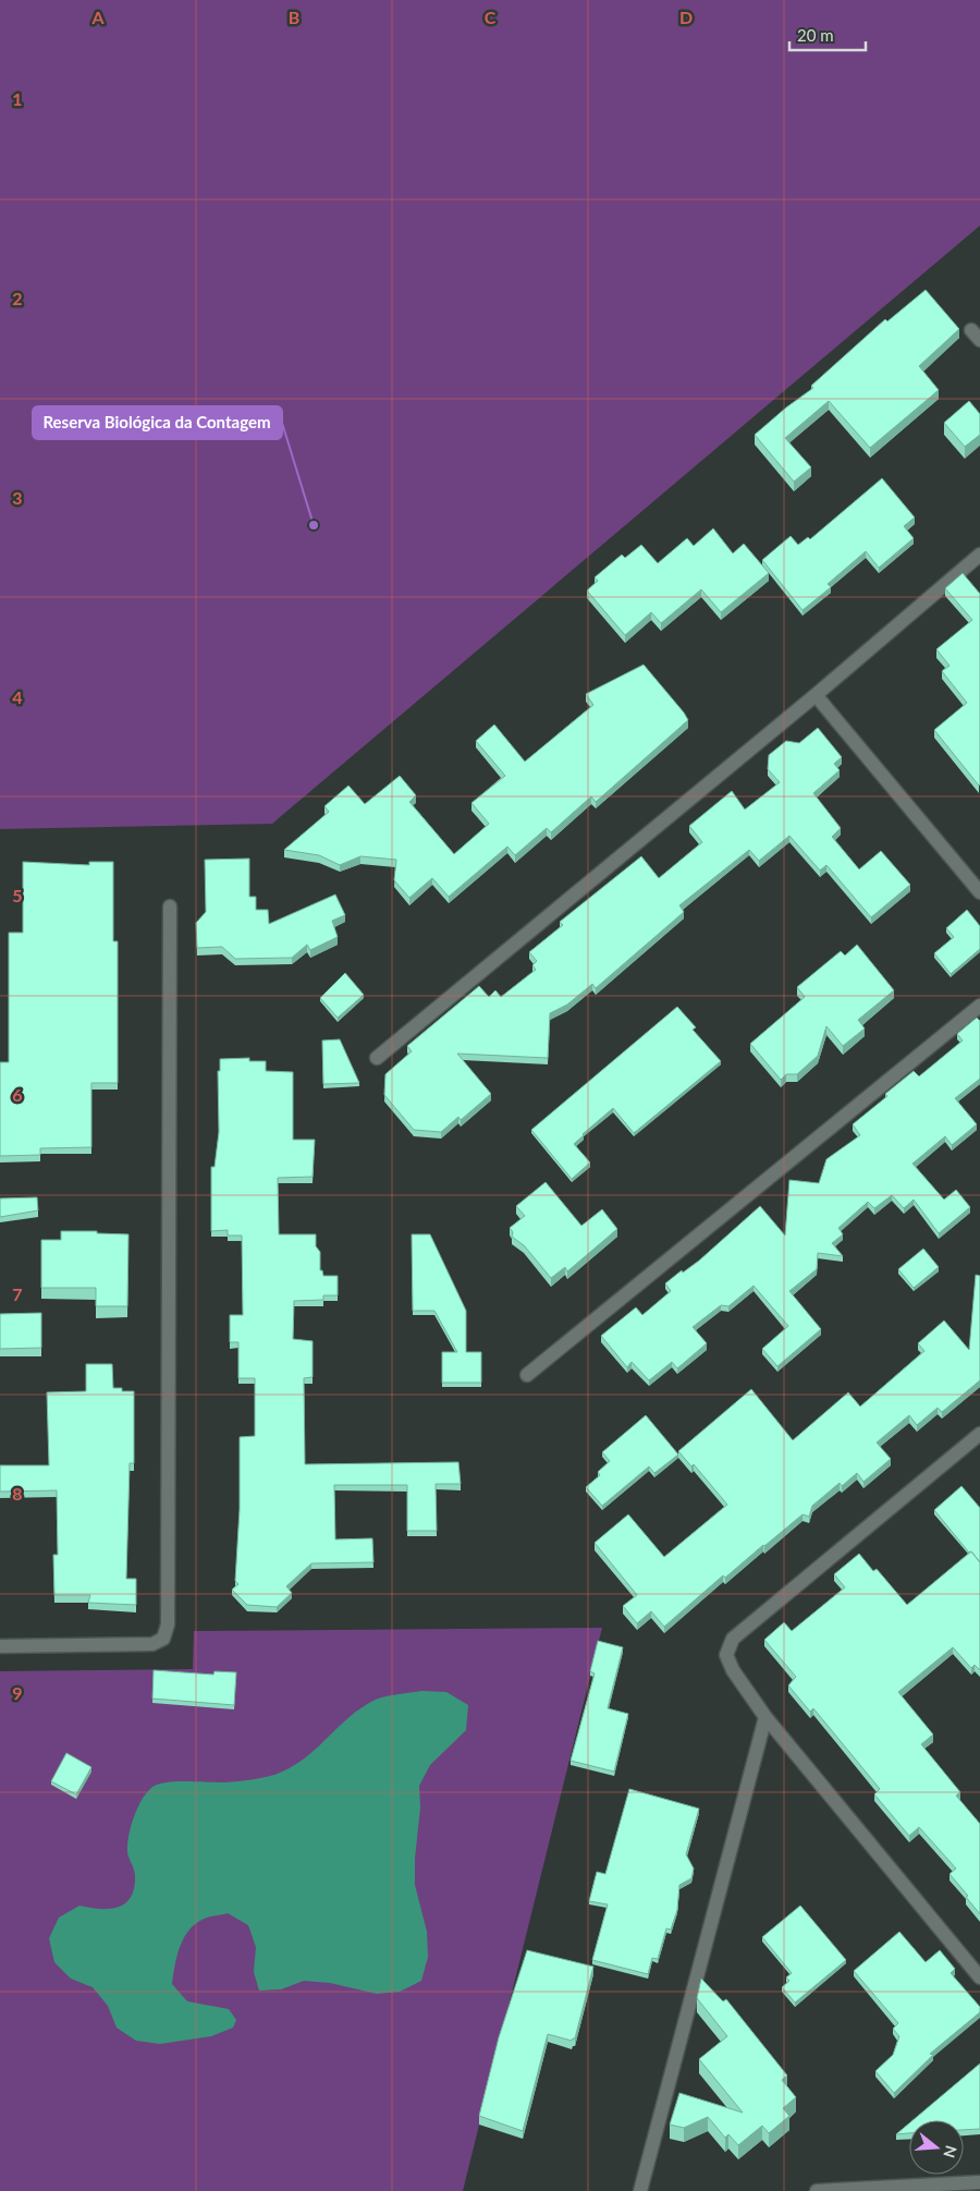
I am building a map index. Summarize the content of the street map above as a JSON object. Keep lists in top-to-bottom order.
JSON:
{
  "places": ["Reserva Biológica da Contagem"],
  "scale_bar": "20 m",
  "north": "right",
  "grid": {
    "columns": [
      "A",
      "B",
      "C",
      "D"
    ],
    "rows": [
      "1",
      "2",
      "3",
      "4",
      "5",
      "6",
      "7",
      "8",
      "9"
    ]
  }
}
